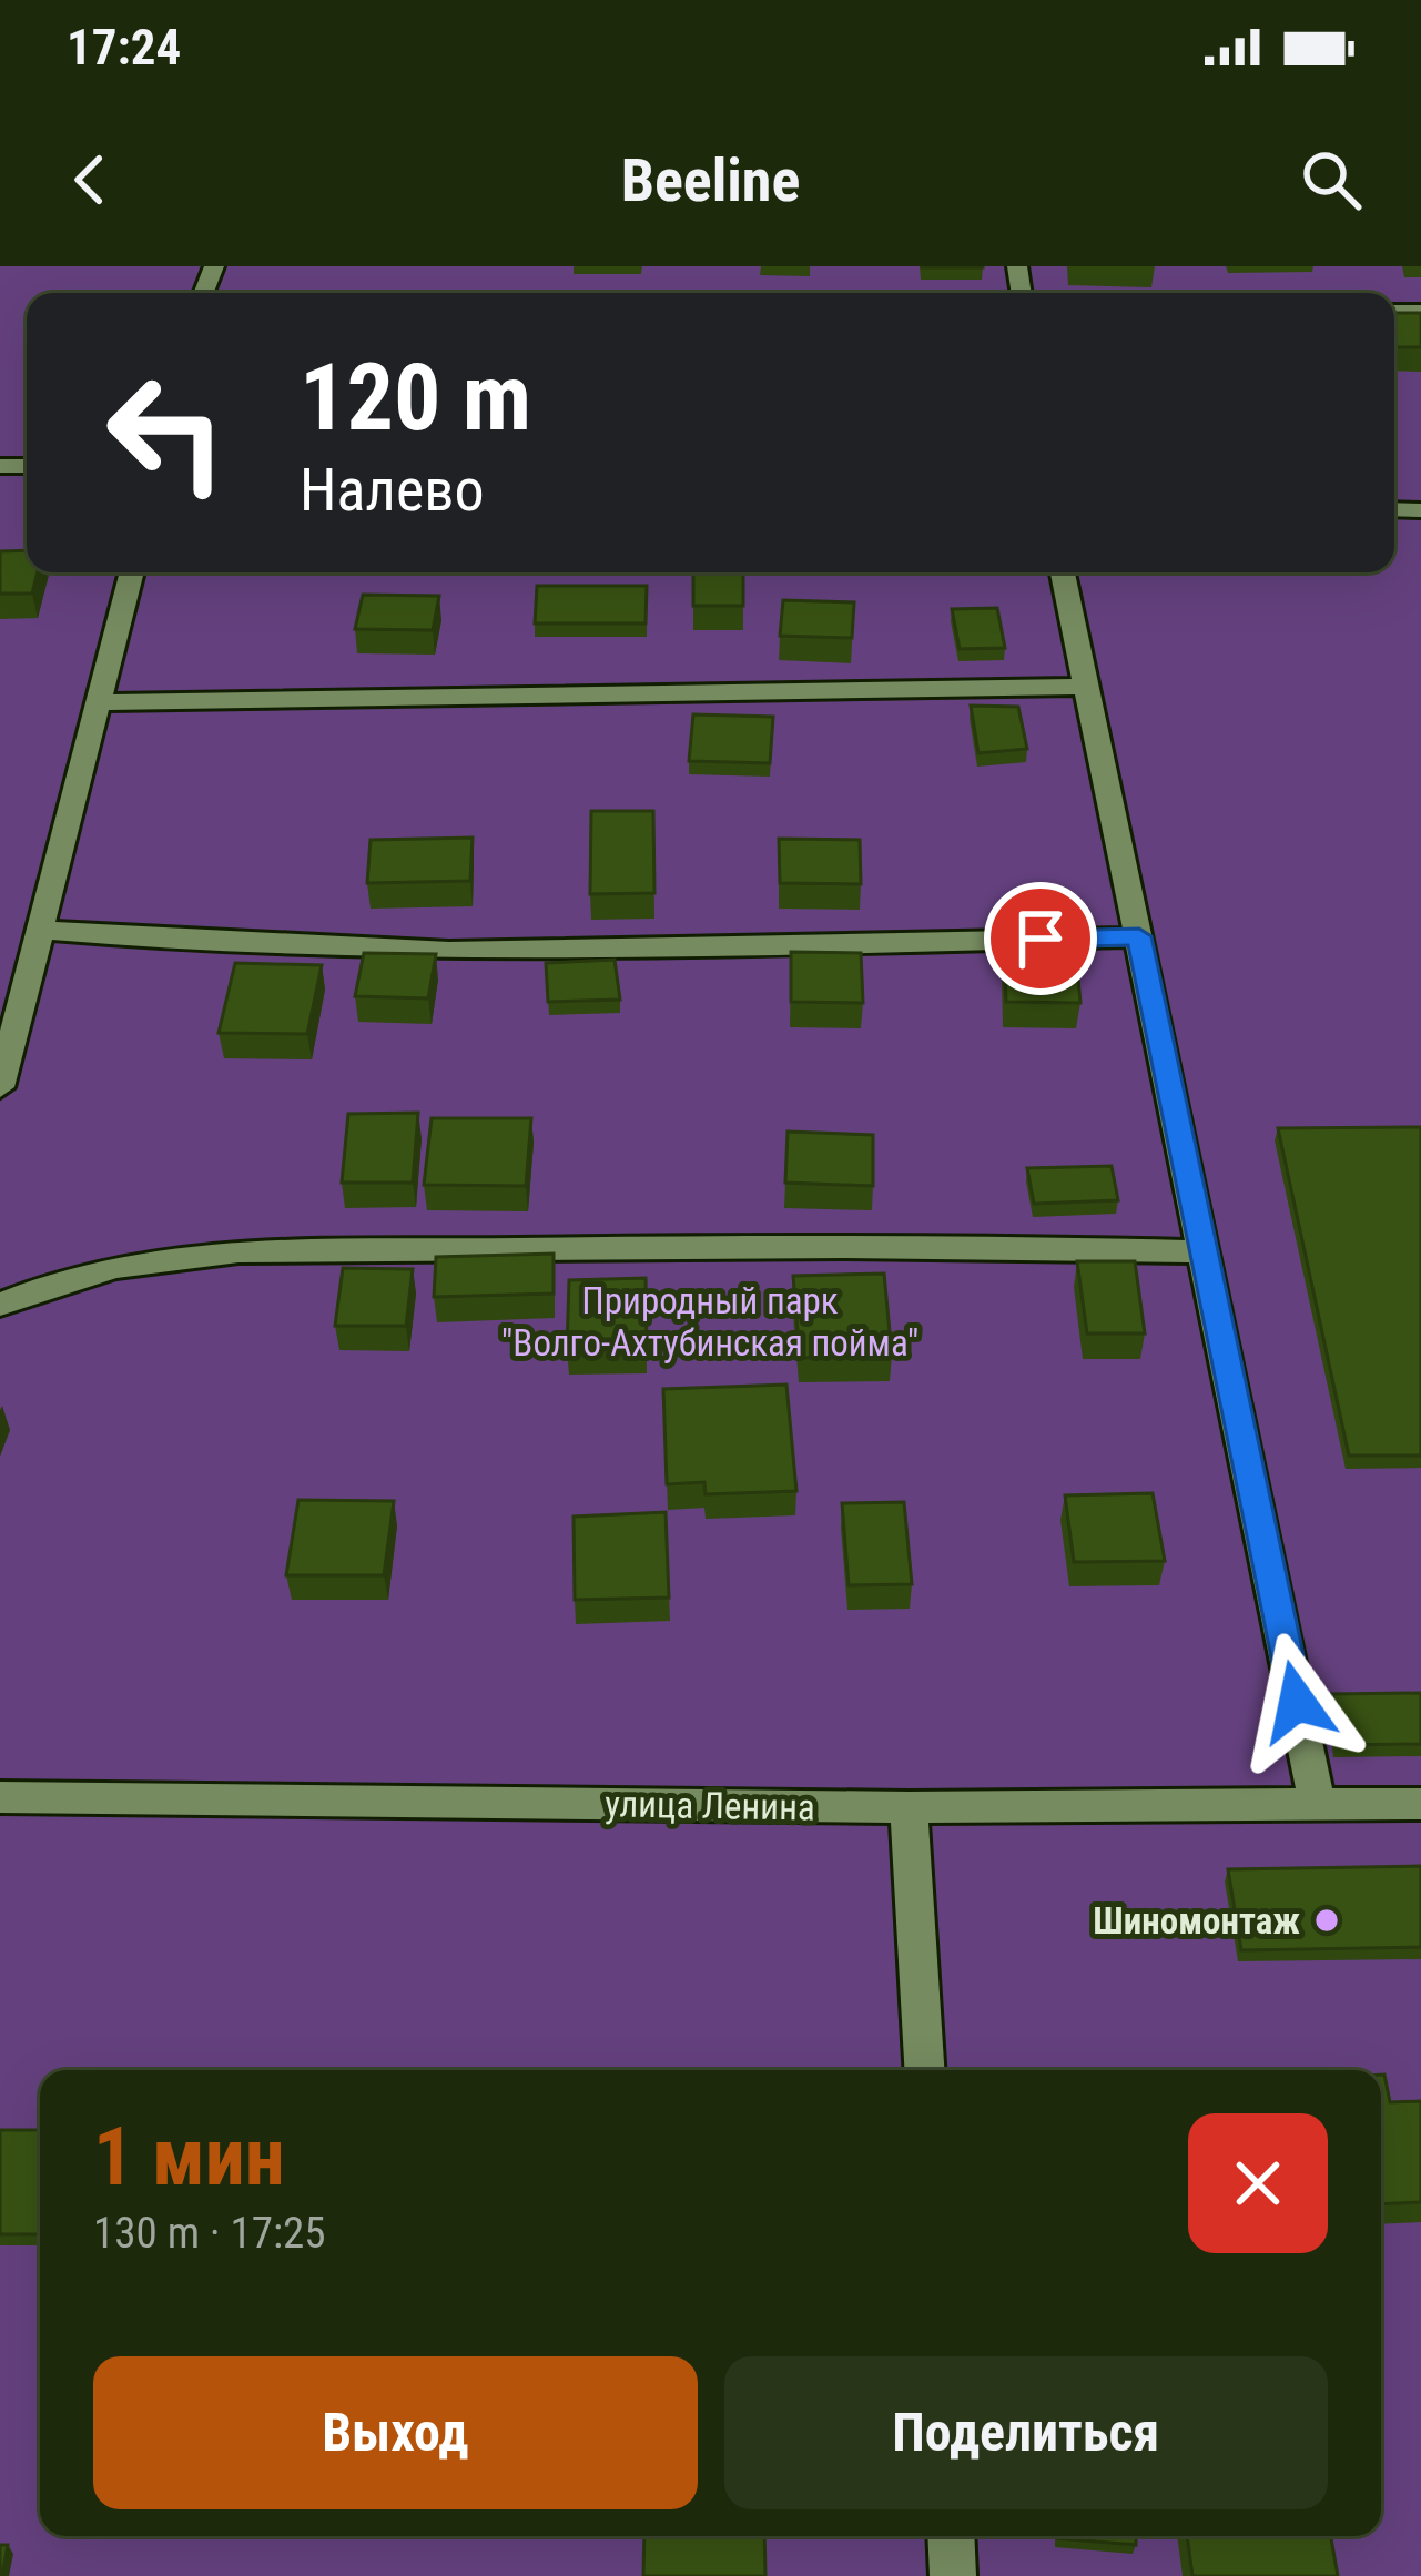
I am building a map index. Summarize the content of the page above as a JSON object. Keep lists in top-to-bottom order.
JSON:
{
  "streets": {
    "street": ["улица Ленина"]
  },
  "parks": ["Природный парк \"Волго-Ахтубинская пойма\""],
  "places": ["Шиномонтаж"],
  "page": {
    "status": "17:24",
    "header": "Beeline",
    "turn": ["120 m", "Налево"],
    "heading": ["1 мин", "130 m · 17:25"],
    "buttons": ["Выход", "Поделиться"]
  }
}
